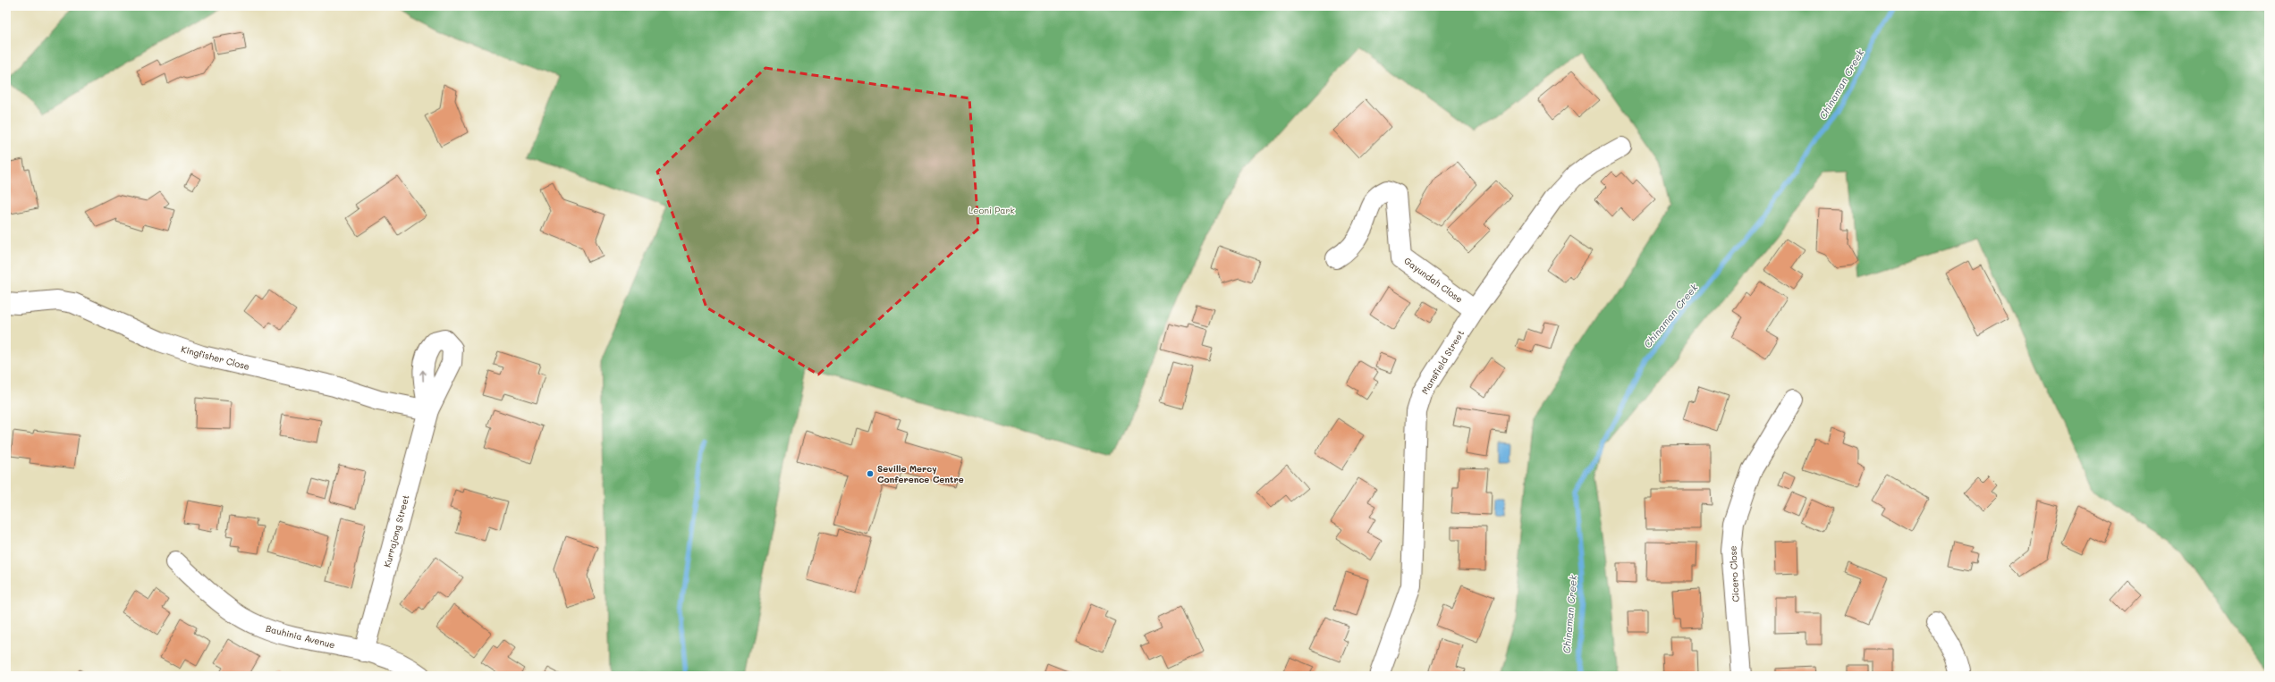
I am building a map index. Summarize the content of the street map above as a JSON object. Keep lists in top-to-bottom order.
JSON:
{
  "streets": {
    "street": [
      "Gayundah Close",
      "Kingfisher Close",
      "Mansfield Street",
      "Kurrajong Street",
      "Cicero Close",
      "Bauhinia Avenue"
    ]
  },
  "crossings": [
    ["Gayundah Close", "Mansfield Street"],
    ["Kingfisher Close", "Kurrajong Street"],
    ["Kurrajong Street", "Bauhinia Avenue"]
  ],
  "water": ["Chinaman Creek"],
  "parks": ["Leoni Park"],
  "places": ["Seville Mercy Conference Centre"]
}
